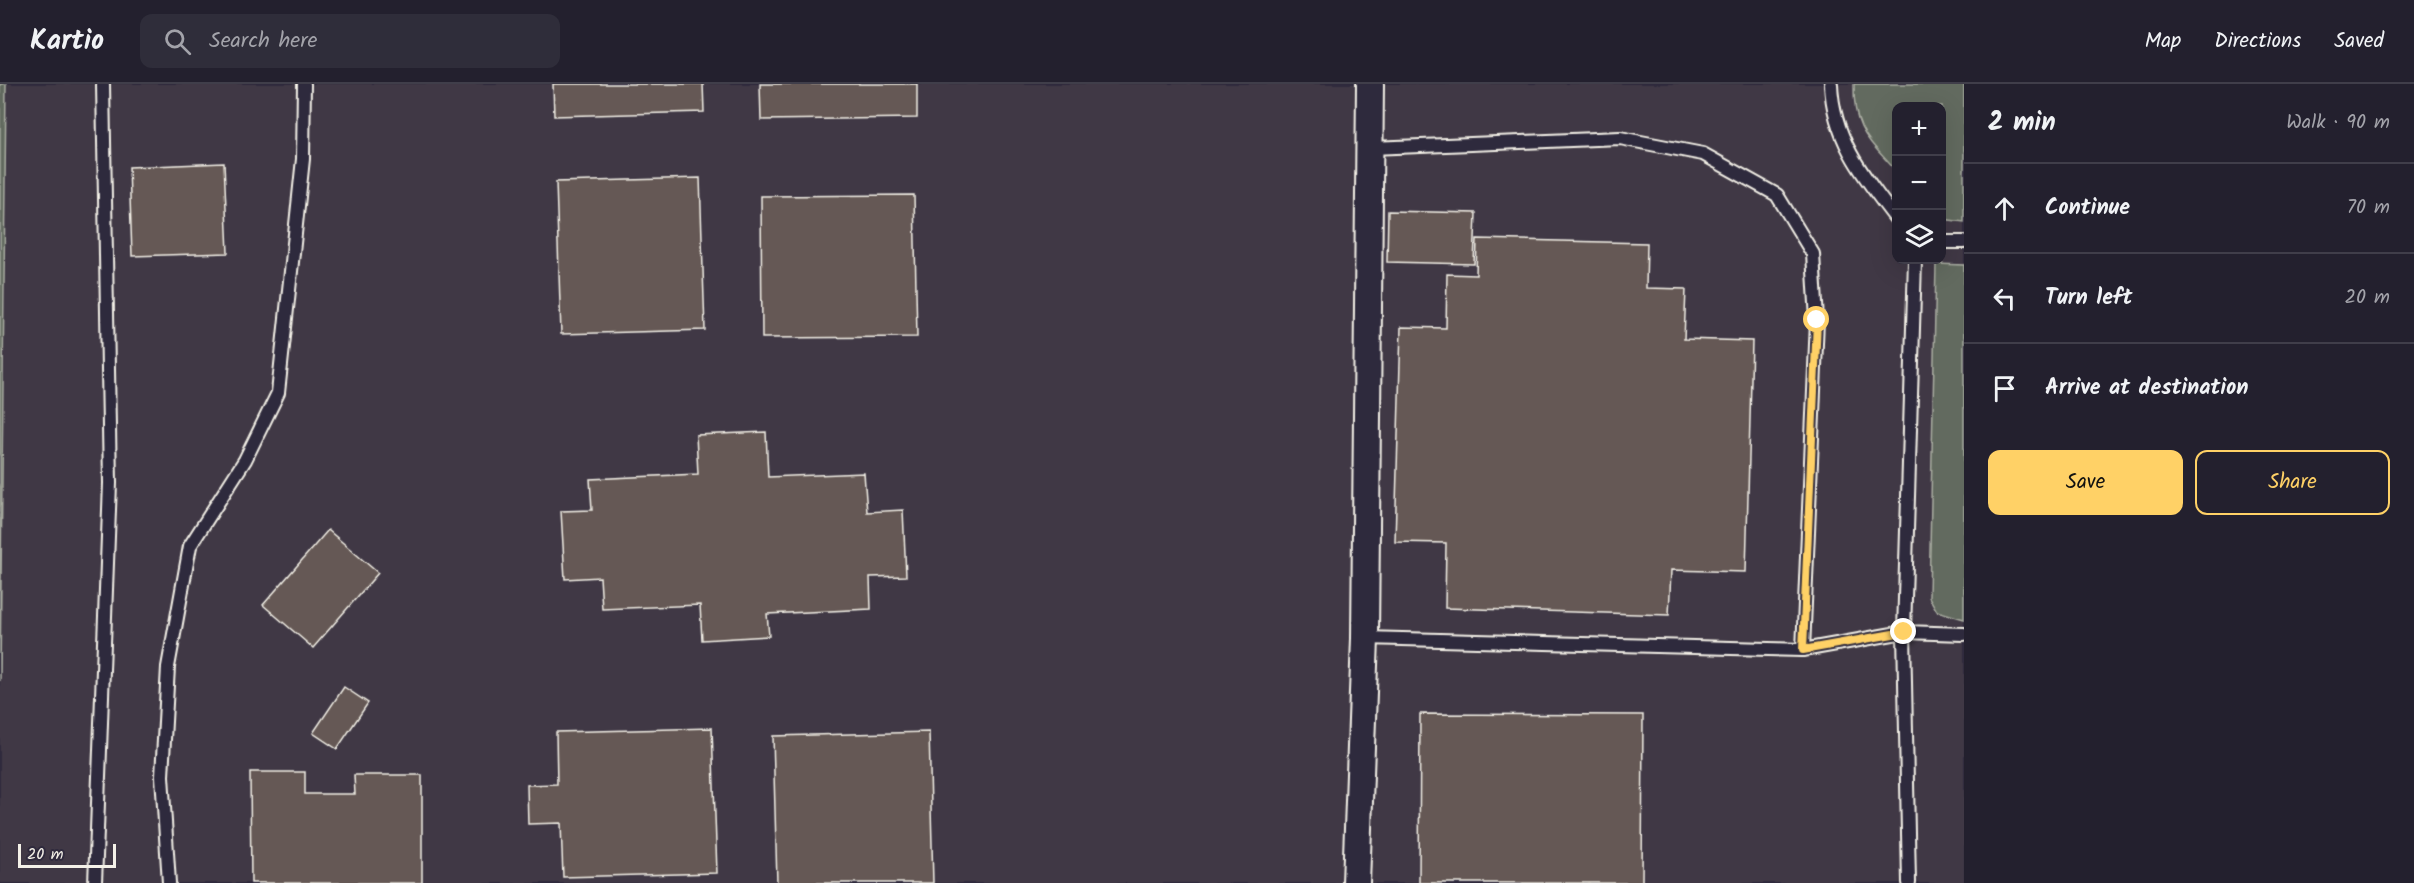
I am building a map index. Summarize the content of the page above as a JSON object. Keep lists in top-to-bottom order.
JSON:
{
  "scale_bar": "20 m",
  "page": {
    "header": "Kartio",
    "search": "Search here",
    "nav": ["Map", "Directions", "Saved"],
    "heading": ["2 min", "Walk · 90 m"],
    "map_buttons": ["+", "−"],
    "list": [
      ["Continue", "70 m"],
      ["Turn left", "20 m"],
      "Arrive at destination"
    ],
    "buttons": ["Save", "Share"],
    "scale": "20 m"
  }
}
